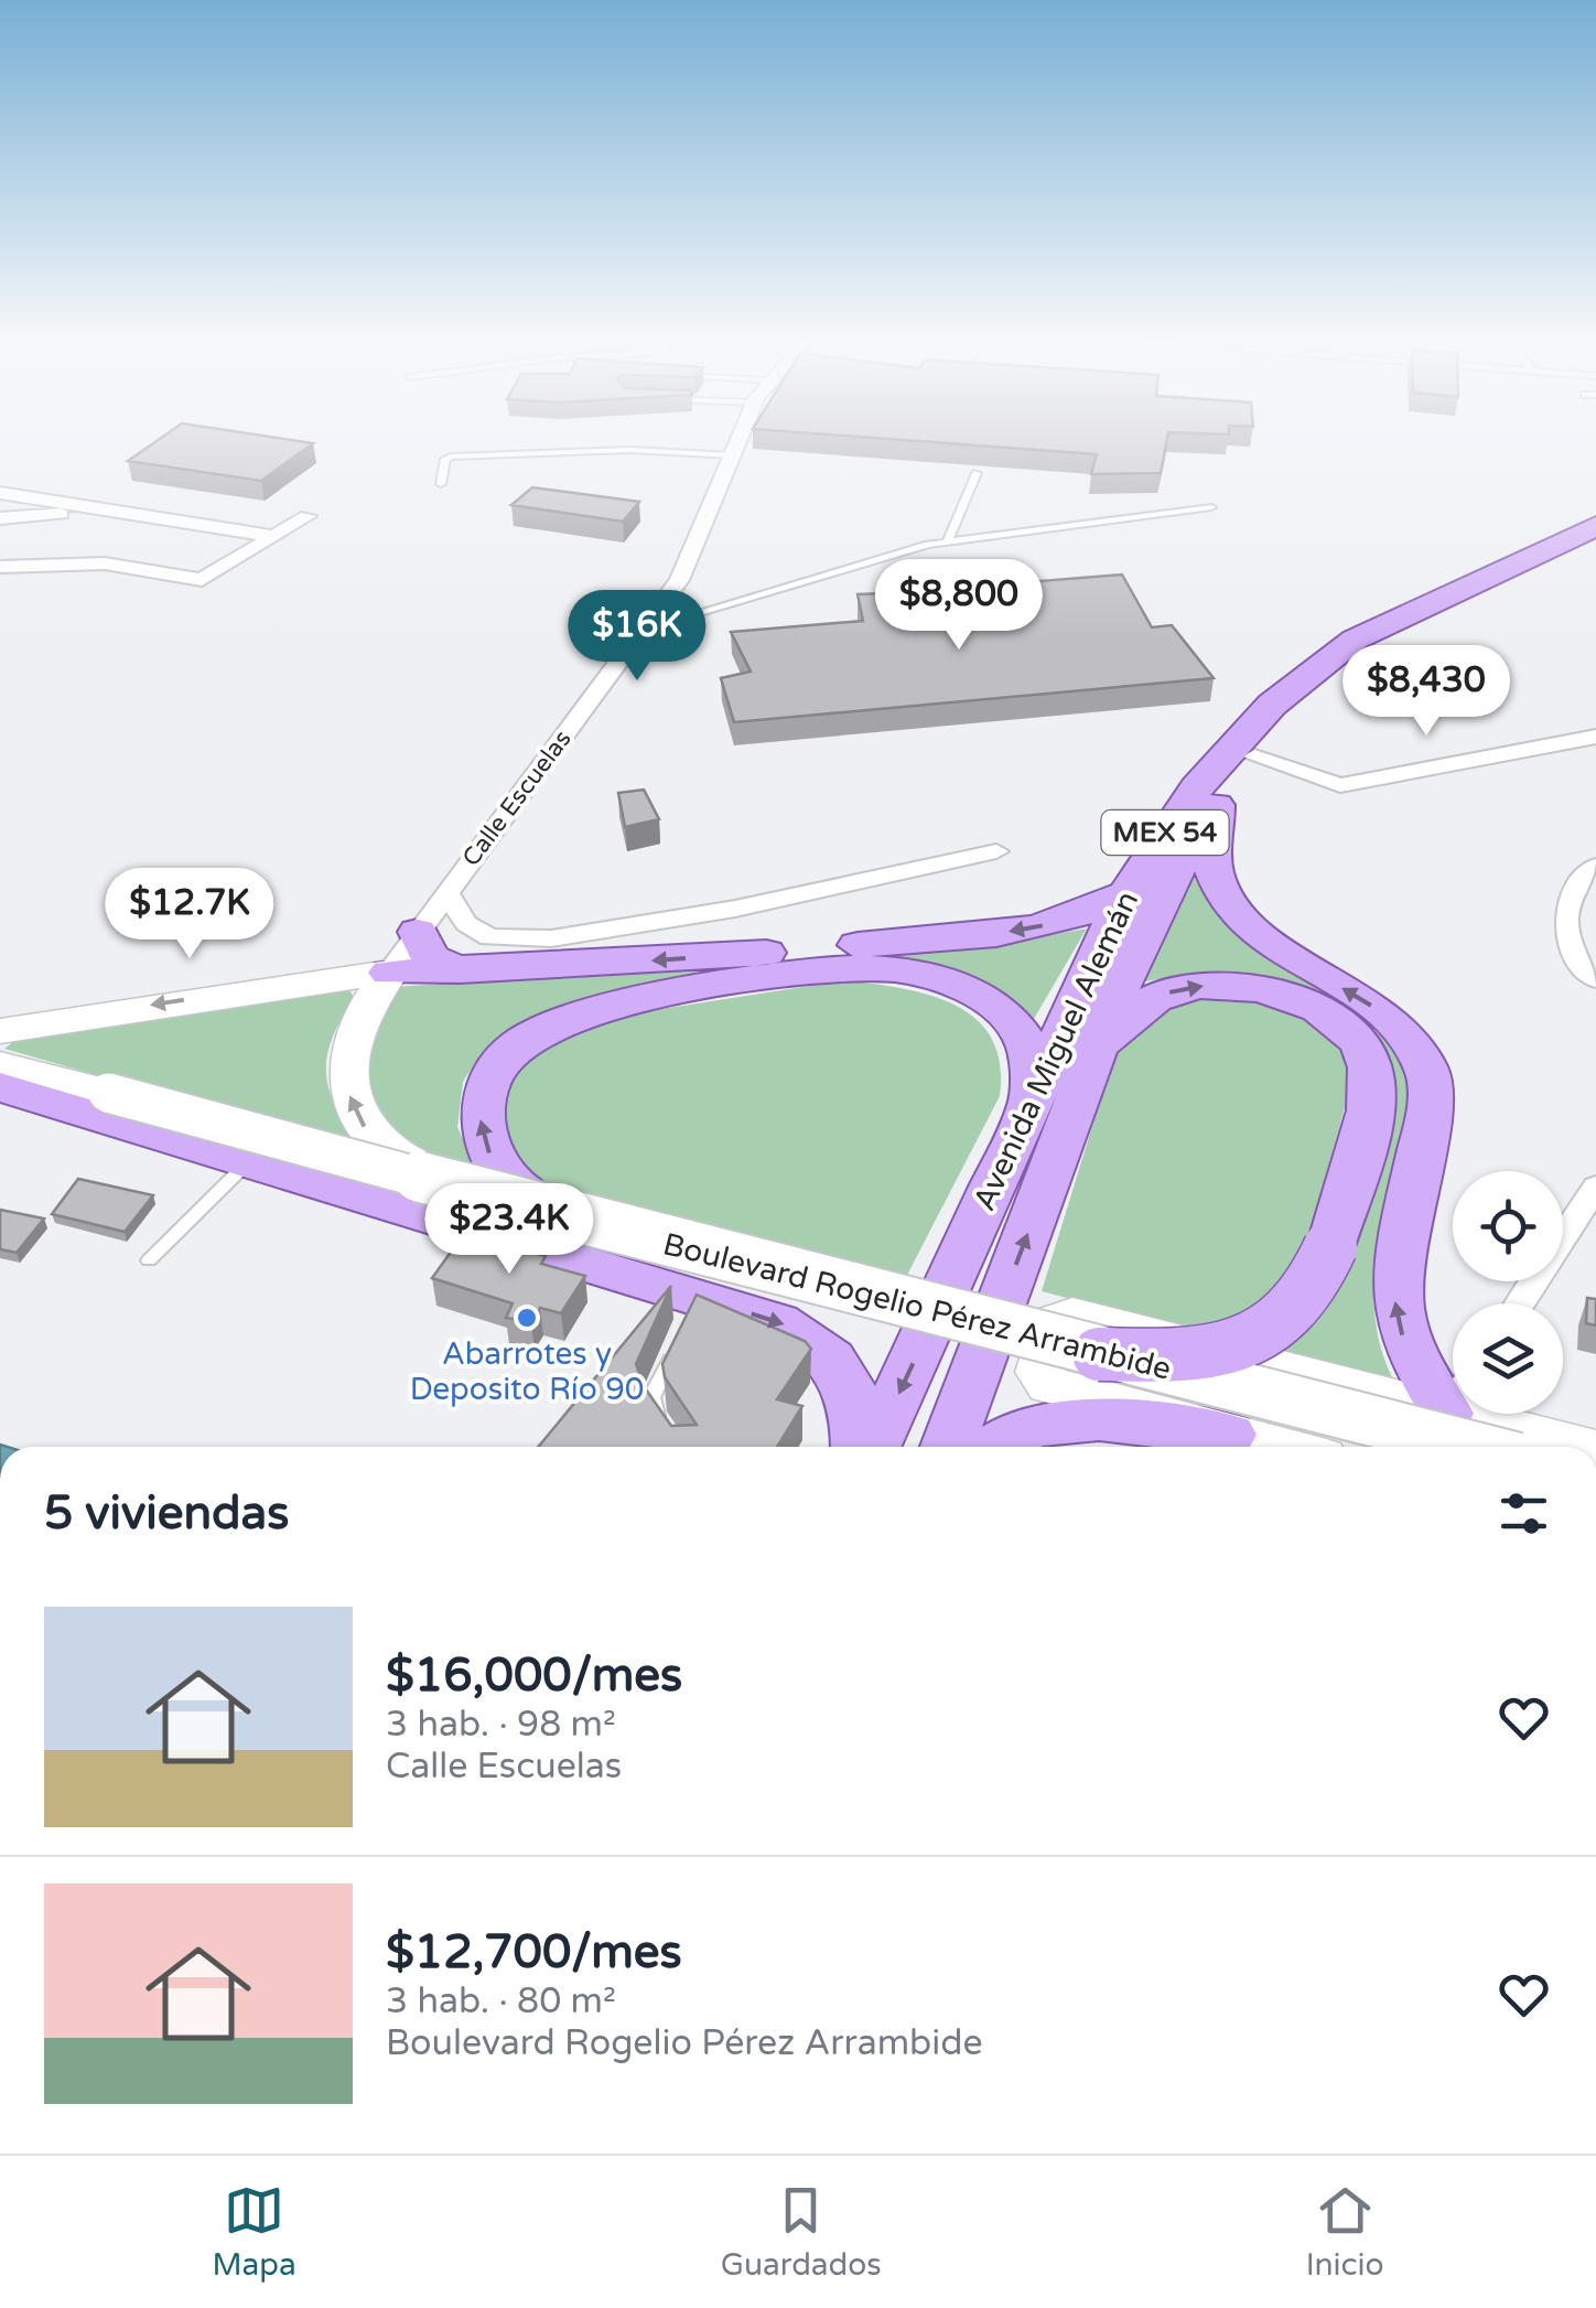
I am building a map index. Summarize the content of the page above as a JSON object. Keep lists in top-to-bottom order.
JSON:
{
  "streets": {
    "main road": ["MEX 54", "Avenida Miguel Alemán", "Boulevard Rogelio Pérez Arrambide"],
    "street": ["Calle Escuelas"]
  },
  "crossings": [
    ["Avenida Miguel Alemán", "Boulevard Rogelio Pérez Arrambide"]
  ],
  "places": ["Abarrotes y Deposito Río 90"],
  "page": {
    "price": [
      "$8,800",
      "$16K",
      "$8,430",
      "$12.7K",
      "$23.4K"
    ],
    "heading": "5 viviendas",
    "list": [
      {
        "name": "$16,000/mes",
        "note": "3 hab. · 98 m² · Calle Escuelas"
      },
      {
        "name": "$12,700/mes",
        "note": "3 hab. · 80 m² · Boulevard Rogelio Pérez Arrambide"
      }
    ],
    "tabs": ["Mapa", "Guardados", "Inicio"]
  }
}
